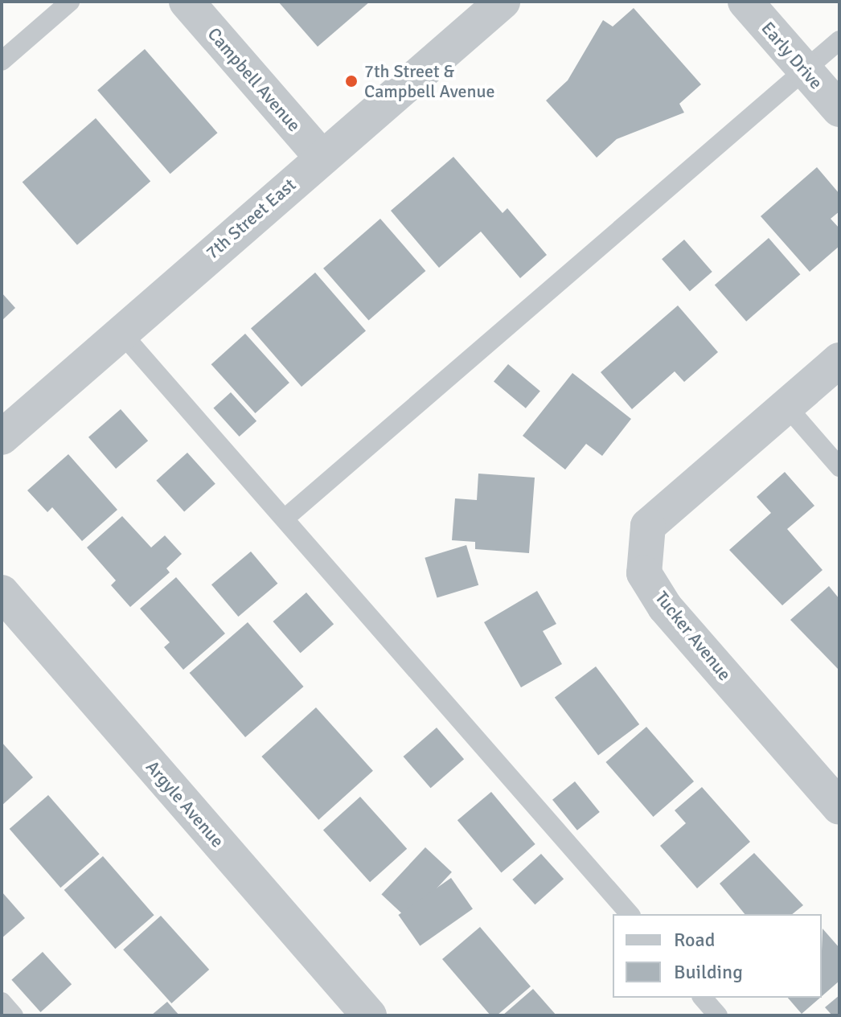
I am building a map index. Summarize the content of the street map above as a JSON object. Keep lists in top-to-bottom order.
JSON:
{
  "streets": {
    "street": [
      "Early Drive",
      "Campbell Avenue",
      "7th Street East",
      "Tucker Avenue",
      "Argyle Avenue"
    ]
  },
  "crossings": [
    ["Campbell Avenue", "7th Street East"]
  ],
  "places": ["7th Street & Campbell Avenue"],
  "legend": ["Road", "Building"]
}
